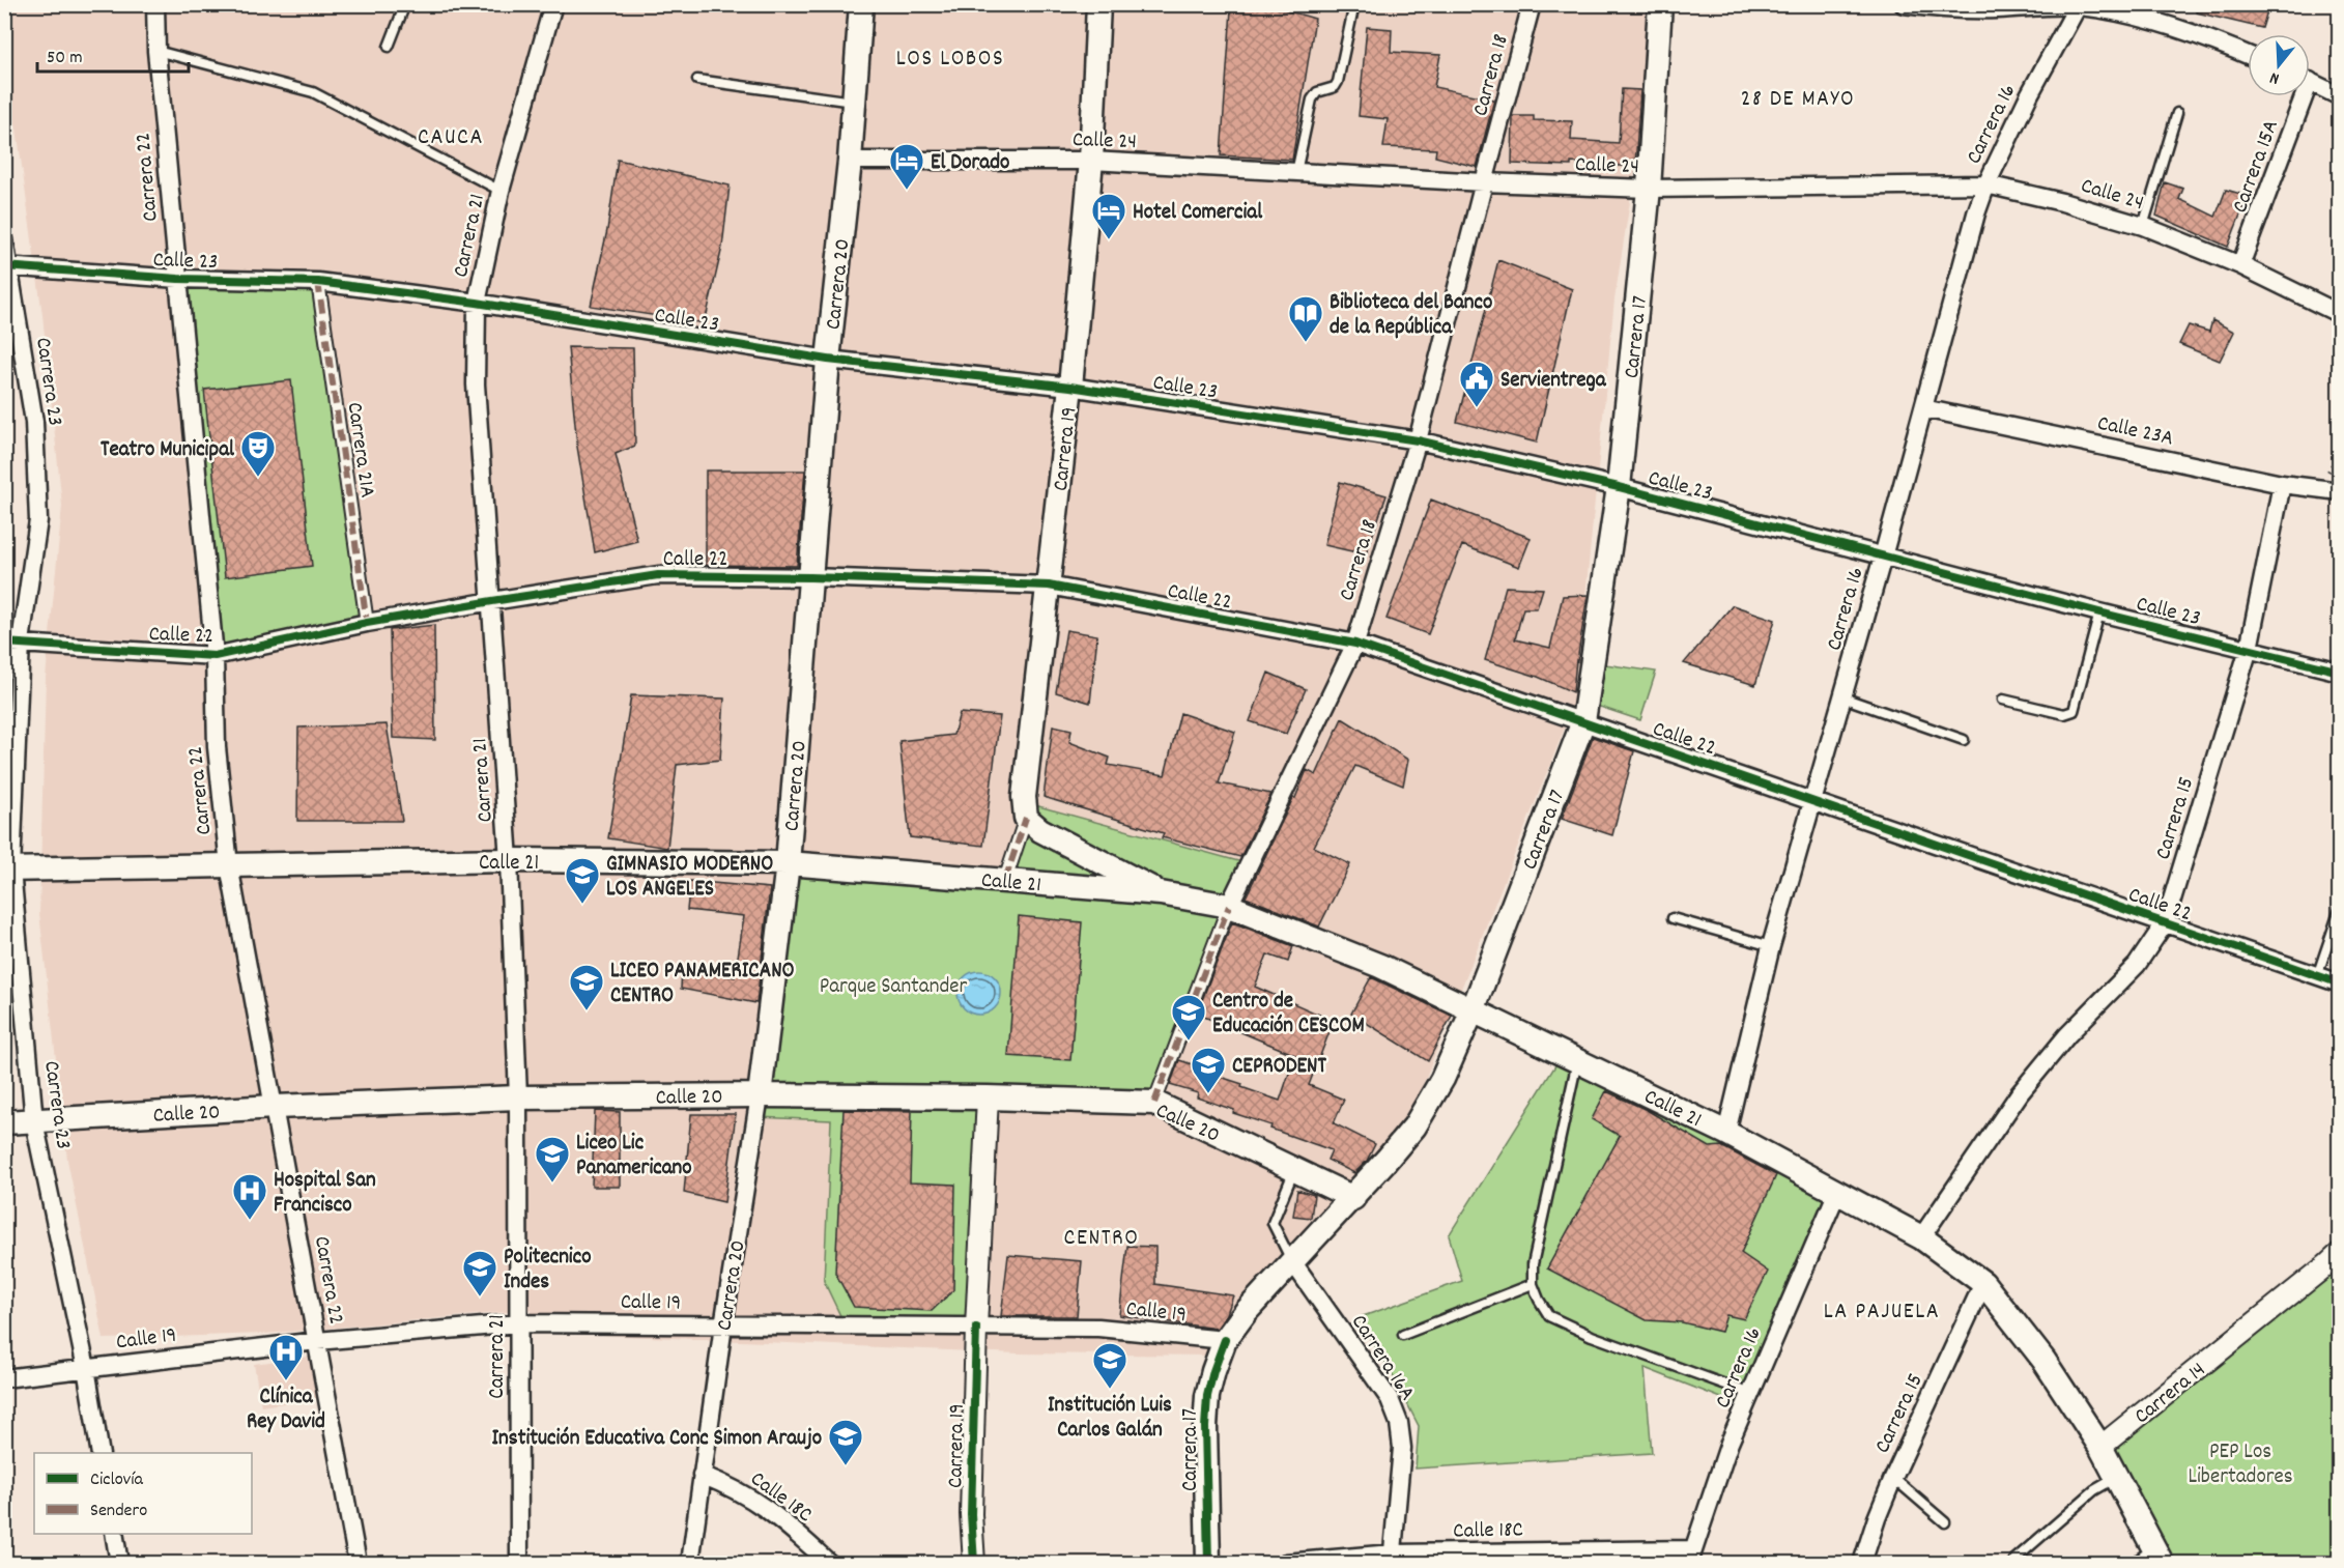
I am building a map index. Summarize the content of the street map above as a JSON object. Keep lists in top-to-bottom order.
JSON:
{
  "streets": {
    "main road": [
      "Carrera 20",
      "Carrera 17",
      "Carrera 19",
      "Calle 21",
      "Calle 20"
    ],
    "street": [
      "Carrera 18",
      "Carrera 16",
      "Calle 24",
      "Carrera 15A",
      "Carrera 22",
      "Carrera 21",
      "Calle 23",
      "Carrera 23",
      "Calle 23A",
      "Carrera 21A",
      "Calle 22",
      "Carrera 15",
      "Calle 19",
      "Carrera 16A",
      "Carrera 14",
      "Calle 18C"
    ]
  },
  "crossings": [
    ["Carrera 18", "Calle 24"],
    ["Carrera 18", "Calle 23"],
    ["Carrera 18", "Calle 22"],
    ["Carrera 18", "Calle 21"],
    ["Carrera 18", "Calle 20"],
    ["Carrera 16", "Calle 24"],
    ["Carrera 16", "Calle 23"],
    ["Carrera 16", "Calle 23A"],
    ["Carrera 16", "Calle 22"],
    ["Carrera 16", "Calle 21"],
    ["Carrera 16", "Calle 18C"],
    ["Calle 24", "Carrera 15A"],
    ["Calle 24", "Carrera 20"],
    ["Calle 24", "Carrera 17"],
    ["Calle 24", "Carrera 19"],
    ["Carrera 22", "Calle 23"],
    ["Carrera 22", "Calle 22"],
    ["Carrera 22", "Calle 21"],
    ["Carrera 22", "Calle 20"],
    ["Carrera 22", "Calle 19"],
    ["Carrera 21", "Calle 23"],
    ["Carrera 21", "Calle 22"],
    ["Carrera 21", "Calle 21"],
    ["Carrera 21", "Calle 20"],
    ["Carrera 21", "Calle 19"],
    ["Calle 23", "Carrera 20"],
    ["Calle 23", "Carrera 17"],
    ["Calle 23", "Carrera 23"],
    ["Calle 23", "Carrera 19"],
    ["Calle 23", "Carrera 21A"],
    ["Calle 23", "Carrera 15"],
    ["Carrera 20", "Calle 22"],
    ["Carrera 20", "Calle 21"],
    ["Carrera 20", "Calle 20"],
    ["Carrera 20", "Calle 19"],
    ["Carrera 20", "Calle 18C"],
    ["Carrera 17", "Calle 22"],
    ["Carrera 17", "Calle 21"],
    ["Carrera 17", "Calle 20"],
    ["Carrera 17", "Calle 19"],
    ["Carrera 17", "Carrera 16A"],
    ["Carrera 23", "Calle 22"],
    ["Carrera 23", "Calle 21"],
    ["Carrera 23", "Calle 20"],
    ["Carrera 23", "Calle 19"],
    ["Calle 23A", "Carrera 15"],
    ["Carrera 19", "Calle 22"],
    ["Carrera 19", "Calle 21"],
    ["Carrera 19", "Calle 20"],
    ["Carrera 19", "Calle 19"],
    ["Carrera 21A", "Calle 22"],
    ["Calle 22", "Carrera 15"],
    ["Carrera 15", "Calle 21"],
    ["Calle 21", "Carrera 14"],
    ["Carrera 16A", "Calle 18C"]
  ],
  "districts": [
    "LOS LOBOS",
    "28 DE MAYO",
    "CAUCA",
    "CENTRO",
    "LA PAJUELA"
  ],
  "parks": ["Parque Santander", "PEP Los Libertadores"],
  "places": {
    "hotel": ["El Dorado", "Hotel Comercial"],
    "library": ["Biblioteca del Banco de la República"],
    "public building": ["Servientrega"],
    "theatre": ["Teatro Municipal"],
    "school or university": [
      "GIMNASIO MODERNO LOS ANGELES",
      "LICEO PANAMERICANO CENTRO",
      "Centro de Educación CESCOM",
      "CEPRODENT",
      "Liceo Lic Panamericano",
      "Politecnico Indes",
      "Institución Luis Carlos Galán",
      "Institución Educativa Conc Simon Araujo"
    ],
    "hospital": ["Hospital San Francisco", "Clínica Rey David"]
  },
  "legend": ["Ciclovía", "Sendero"],
  "scale_bar": "50 m",
  "north": "bottom"
}
